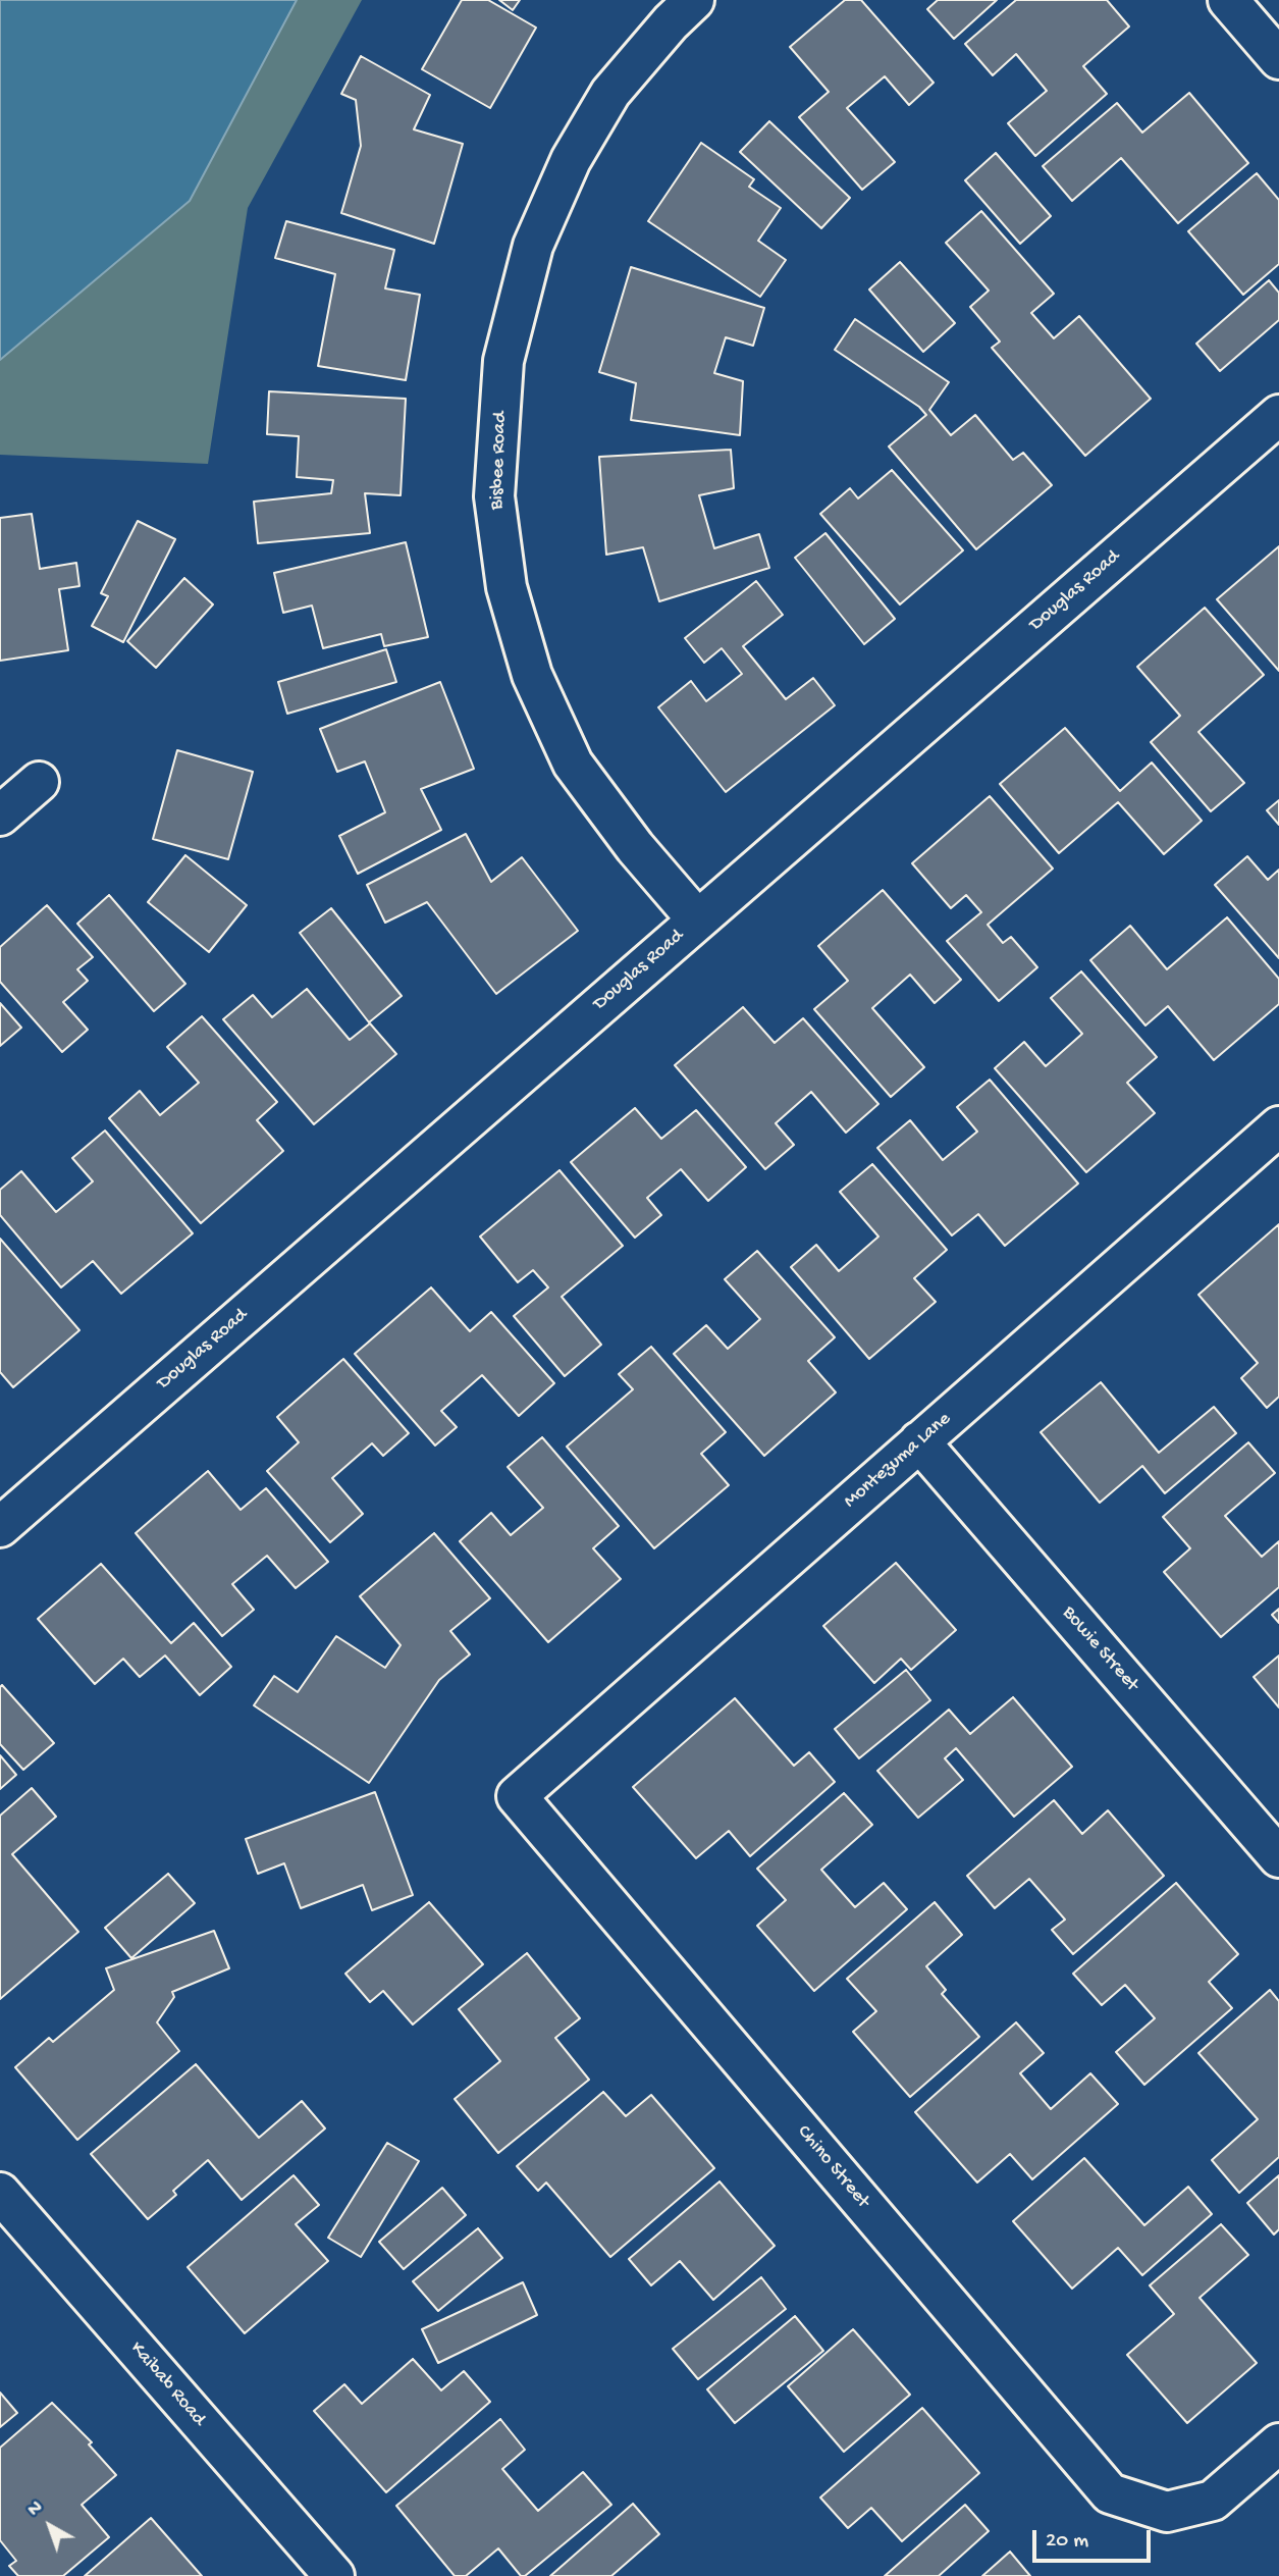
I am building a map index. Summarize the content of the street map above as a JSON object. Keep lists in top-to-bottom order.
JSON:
{
  "streets": {
    "street": [
      "Bisbee Road",
      "Douglas Road",
      "Montezuma Lane",
      "Bowie Street",
      "Chino Street",
      "Kaibab Road"
    ]
  },
  "crossings": [
    ["Bisbee Road", "Douglas Road"],
    ["Montezuma Lane", "Bowie Street"],
    ["Montezuma Lane", "Chino Street"]
  ],
  "scale_bar": "20 m",
  "north": "top left"
}
